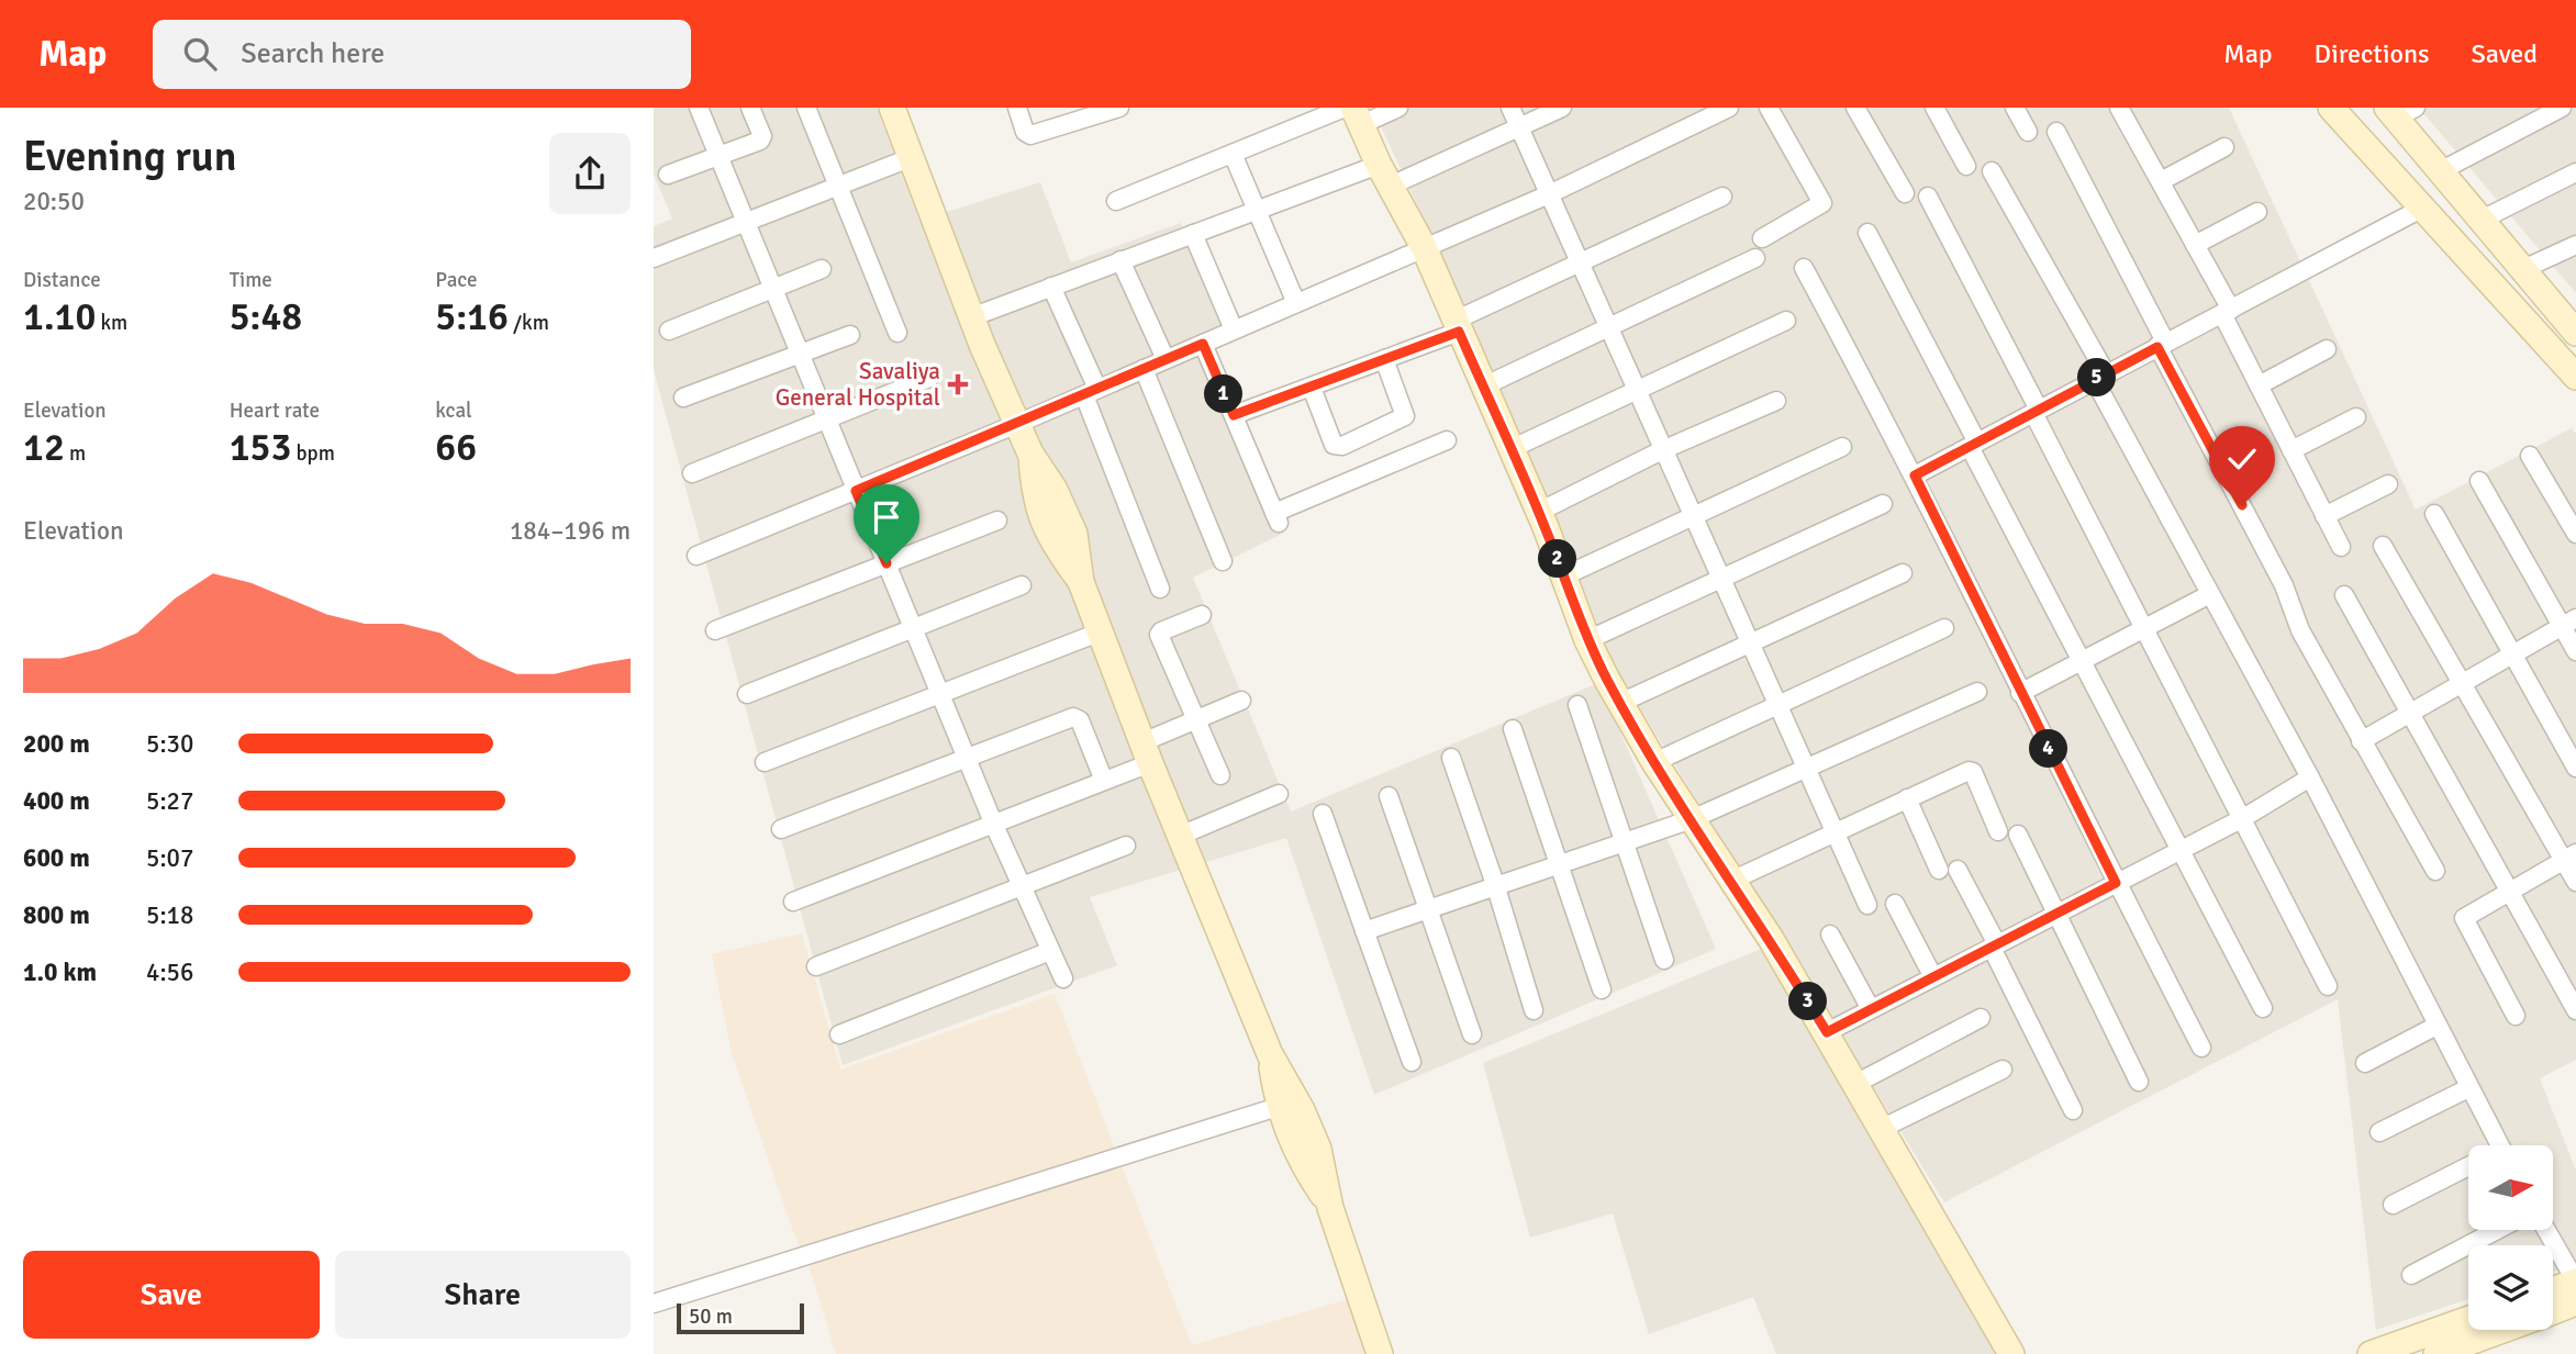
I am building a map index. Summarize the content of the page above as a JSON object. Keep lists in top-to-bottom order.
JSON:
{
  "places": {
    "health": ["Savaliya General Hospital"]
  },
  "scale_bar": "50 m",
  "north": "right",
  "page": {
    "header": "Map",
    "search": "Search here",
    "nav": ["Map", "Directions", "Saved"],
    "heading": ["Evening run", "20:50"],
    "stats": [
      ["Distance", "1.10 km"],
      ["Time", "5:48"],
      ["Pace", "5:16 /km"],
      ["Elevation", "12 m"],
      ["Heart rate", "153 bpm"],
      ["kcal", "66"]
    ],
    "pins": [
      "5",
      "1",
      "2",
      "4",
      "3"
    ],
    "chart": ["Elevation", "184–196 m"],
    "list": [
      {
        "name": "200 m",
        "note": "5:30"
      },
      {
        "name": "400 m",
        "note": "5:27"
      },
      {
        "name": "600 m",
        "note": "5:07"
      },
      {
        "name": "800 m",
        "note": "5:18"
      },
      {
        "name": "1.0 km",
        "note": "4:56"
      }
    ],
    "buttons": ["Save", "Share"],
    "scale": "50 m"
  }
}
